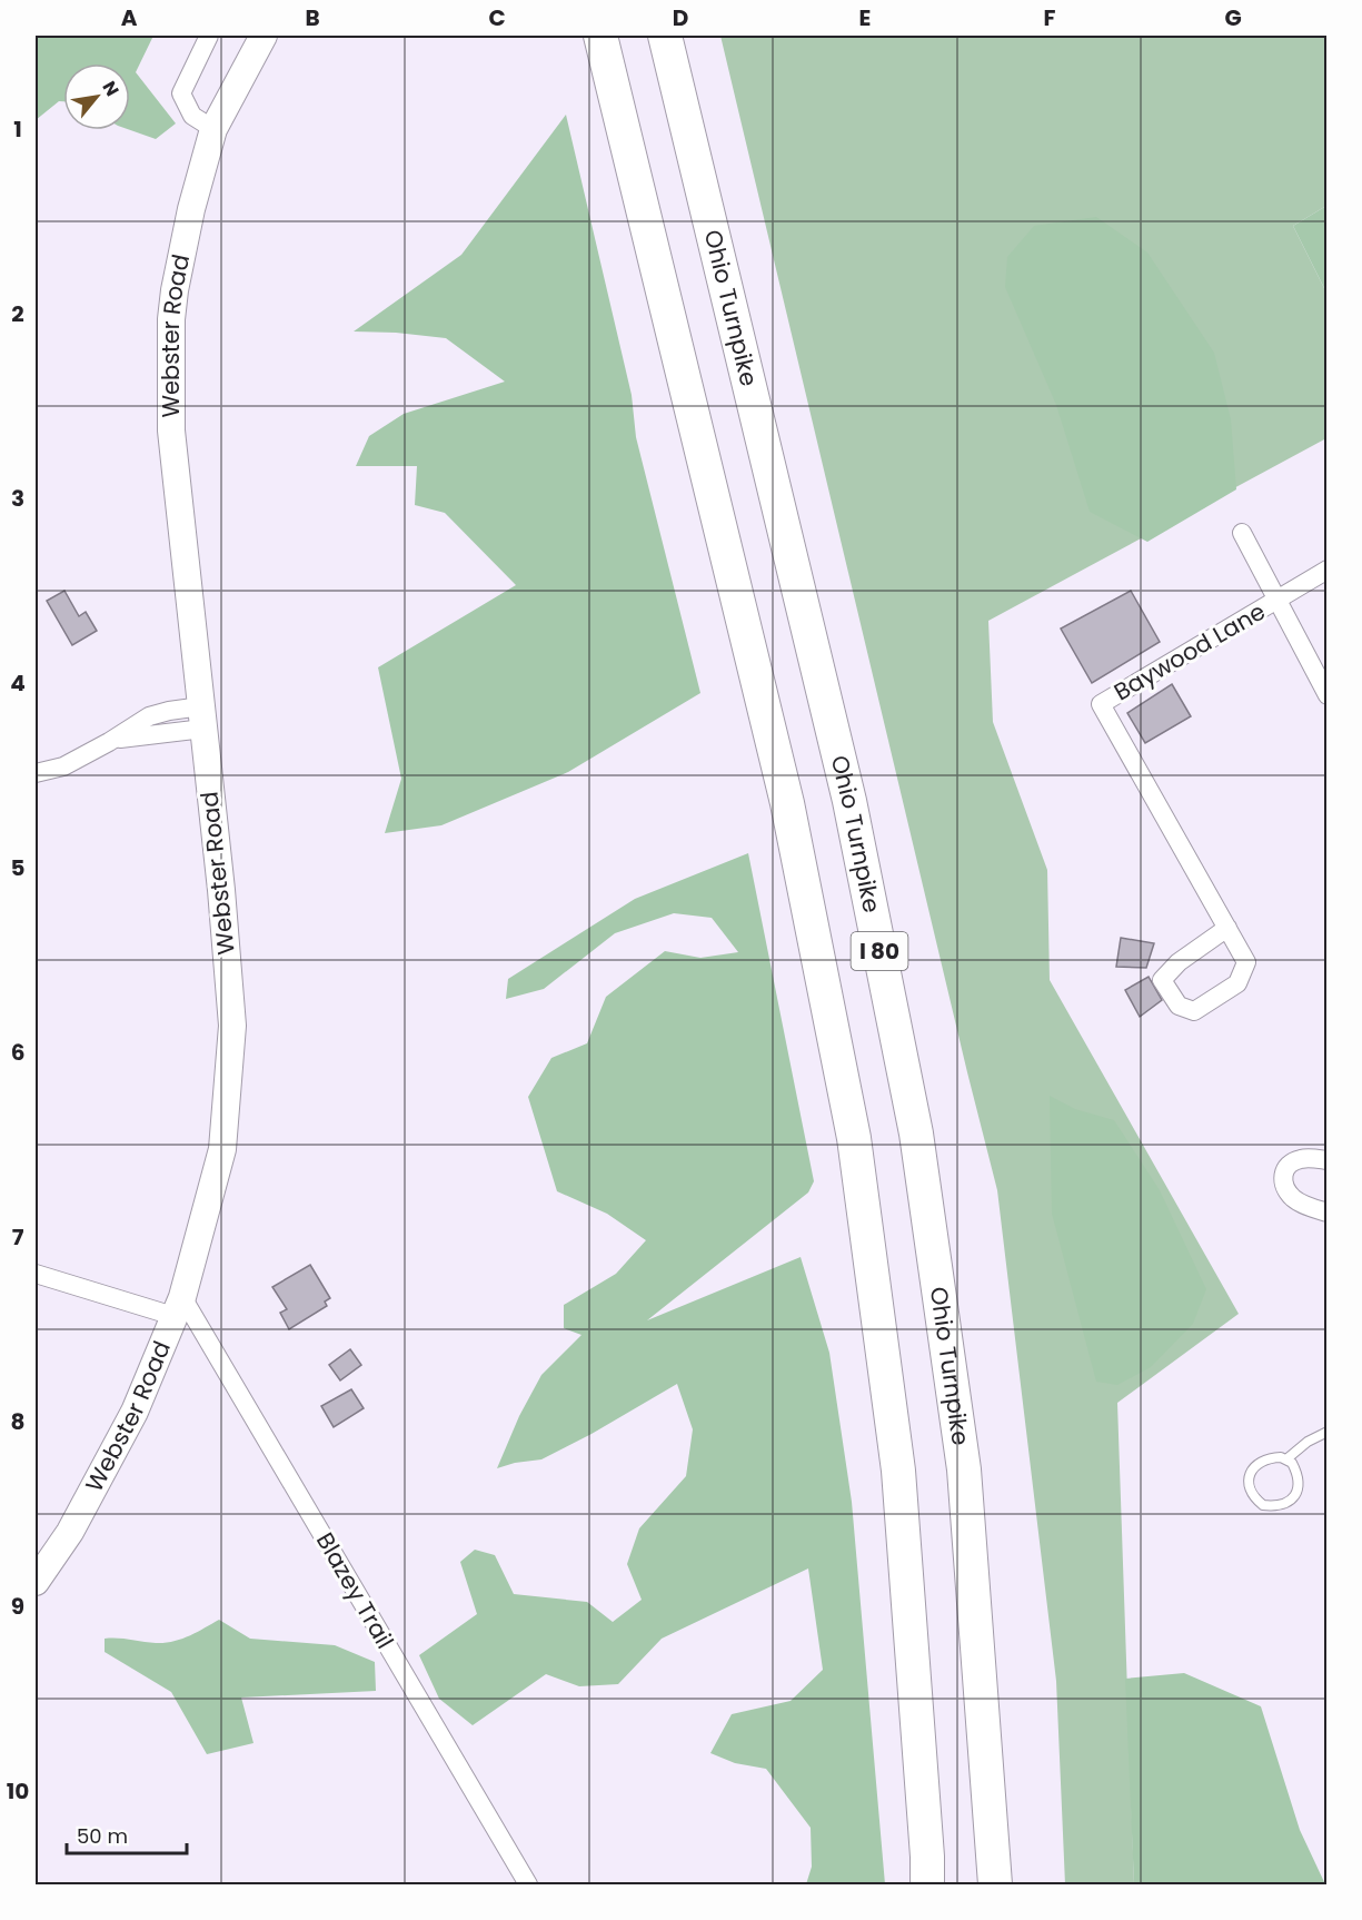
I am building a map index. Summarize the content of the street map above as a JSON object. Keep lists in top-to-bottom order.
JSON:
{
  "streets": {
    "highway": ["Ohio Turnpike", "I 80"],
    "street": ["Webster Road", "Baywood Lane", "Blazey Trail"]
  },
  "crossings": [
    ["Webster Road", "Blazey Trail"]
  ],
  "scale_bar": "50 m",
  "north": "top right",
  "grid": {
    "columns": [
      "A",
      "B",
      "C",
      "D",
      "E",
      "F",
      "G"
    ],
    "rows": [
      "1",
      "2",
      "3",
      "4",
      "5",
      "6",
      "7",
      "8",
      "9",
      "10"
    ]
  }
}
